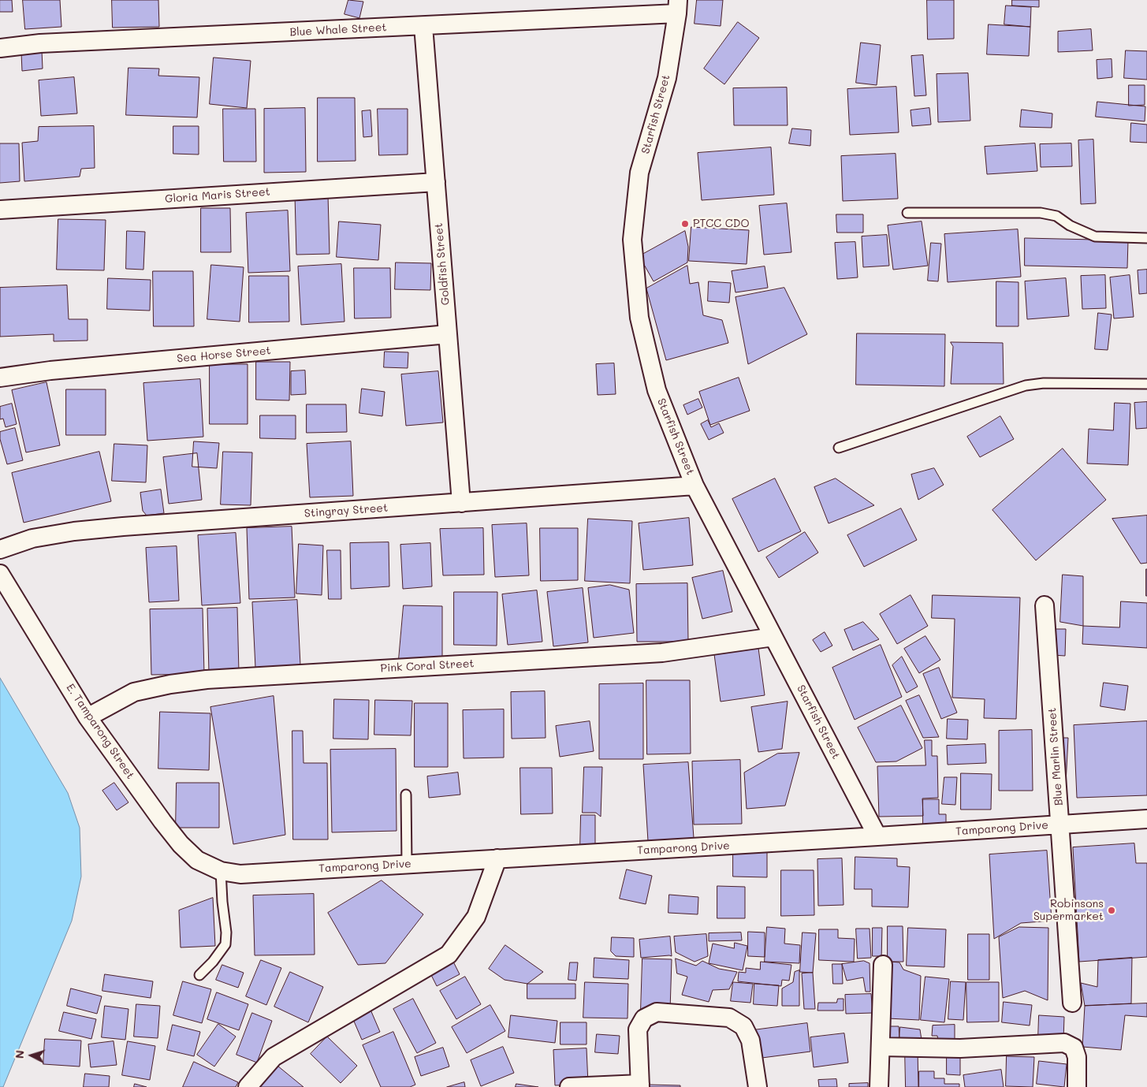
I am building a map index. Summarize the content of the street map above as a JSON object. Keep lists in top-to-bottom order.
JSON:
{
  "streets": {
    "street": [
      "Blue Whale Street",
      "Starfish Street",
      "Gloria Maris Street",
      "Goldfish Street",
      "Sea Horse Street",
      "Stingray Street",
      "Pink Coral Street",
      "E. Tamparong Street",
      "Blue Marlin Street",
      "Tamparong Drive"
    ]
  },
  "crossings": [
    ["Blue Whale Street", "Starfish Street"],
    ["Blue Whale Street", "Goldfish Street"],
    ["Starfish Street", "Stingray Street"],
    ["Starfish Street", "Pink Coral Street"],
    ["Starfish Street", "Tamparong Drive"],
    ["Gloria Maris Street", "Goldfish Street"],
    ["Goldfish Street", "Sea Horse Street"],
    ["Goldfish Street", "Stingray Street"],
    ["Pink Coral Street", "E. Tamparong Street"],
    ["E. Tamparong Street", "Tamparong Drive"],
    ["Blue Marlin Street", "Tamparong Drive"]
  ],
  "places": ["PTCC CDO", "Robinsons Supermarket"],
  "north": "left"
}
